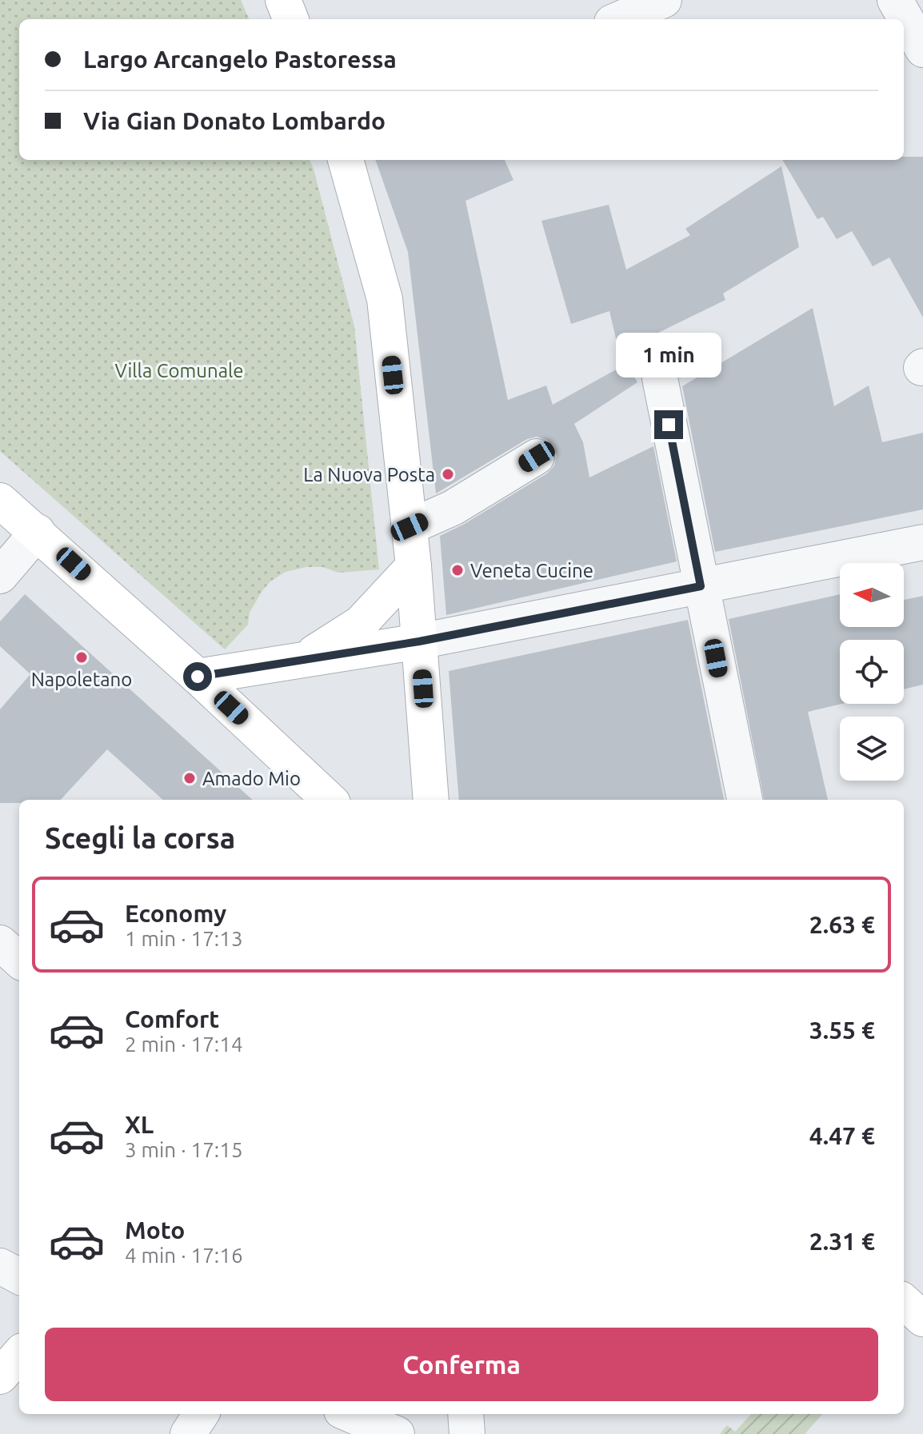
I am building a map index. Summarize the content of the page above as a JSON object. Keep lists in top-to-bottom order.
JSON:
{
  "parks": ["Villa Comunale"],
  "places": [
    "La Nuova Posta",
    "Veneta Cucine",
    "Napoletano",
    "Amado Mio"
  ],
  "north": "left",
  "page": {
    "banner": ["Largo Arcangelo Pastoressa", "Via Gian Donato Lombardo"],
    "bubble": "1 min",
    "heading": "Scegli la corsa",
    "list": [
      {
        "name": "Economy",
        "note": "1 min · 17:13",
        "value": "2.63 €"
      },
      {
        "name": "Comfort",
        "note": "2 min · 17:14",
        "value": "3.55 €"
      },
      {
        "name": "XL",
        "note": "3 min · 17:15",
        "value": "4.47 €"
      },
      {
        "name": "Moto",
        "note": "4 min · 17:16",
        "value": "2.31 €"
      }
    ],
    "buttons": "Conferma"
  }
}
